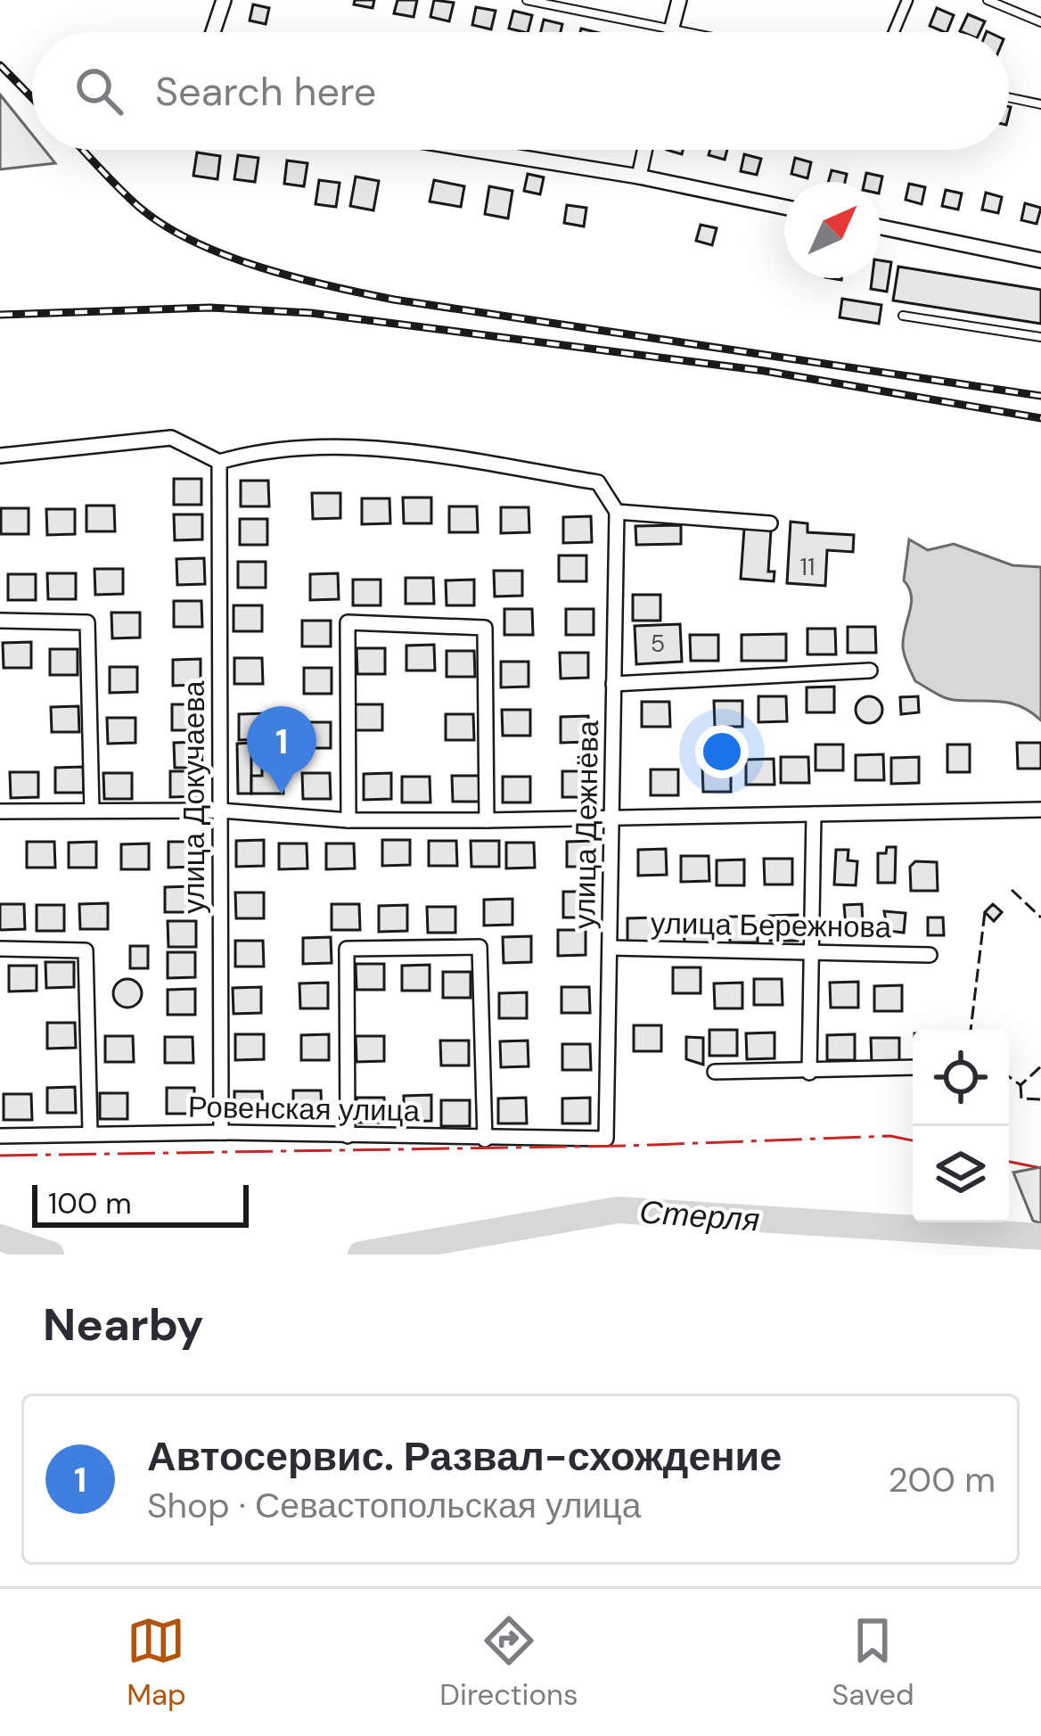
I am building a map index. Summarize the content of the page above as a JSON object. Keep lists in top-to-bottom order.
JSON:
{
  "streets": {
    "street": [
      "улица Докучаева",
      "улица Дежнёва",
      "улица Бережнова",
      "Ровенская улица"
    ]
  },
  "crossings": [
    ["улица Докучаева", "Ровенская улица"],
    ["улица Дежнёва", "улица Бережнова"],
    ["улица Дежнёва", "Ровенская улица"]
  ],
  "water": ["Стерля"],
  "house_numbers": ["11", "5"],
  "scale_bar": "100 m",
  "north": "top right",
  "page": {
    "search": "Search here",
    "pins": "1",
    "scale": "100 m",
    "heading": "Nearby",
    "list": [
      {
        "mark": "1",
        "name": "Автосервис. Развал-схождение",
        "note": "Shop · Севастопольская улица",
        "value": "200 m"
      }
    ],
    "nav": ["Map", "Directions", "Saved"]
  }
}
